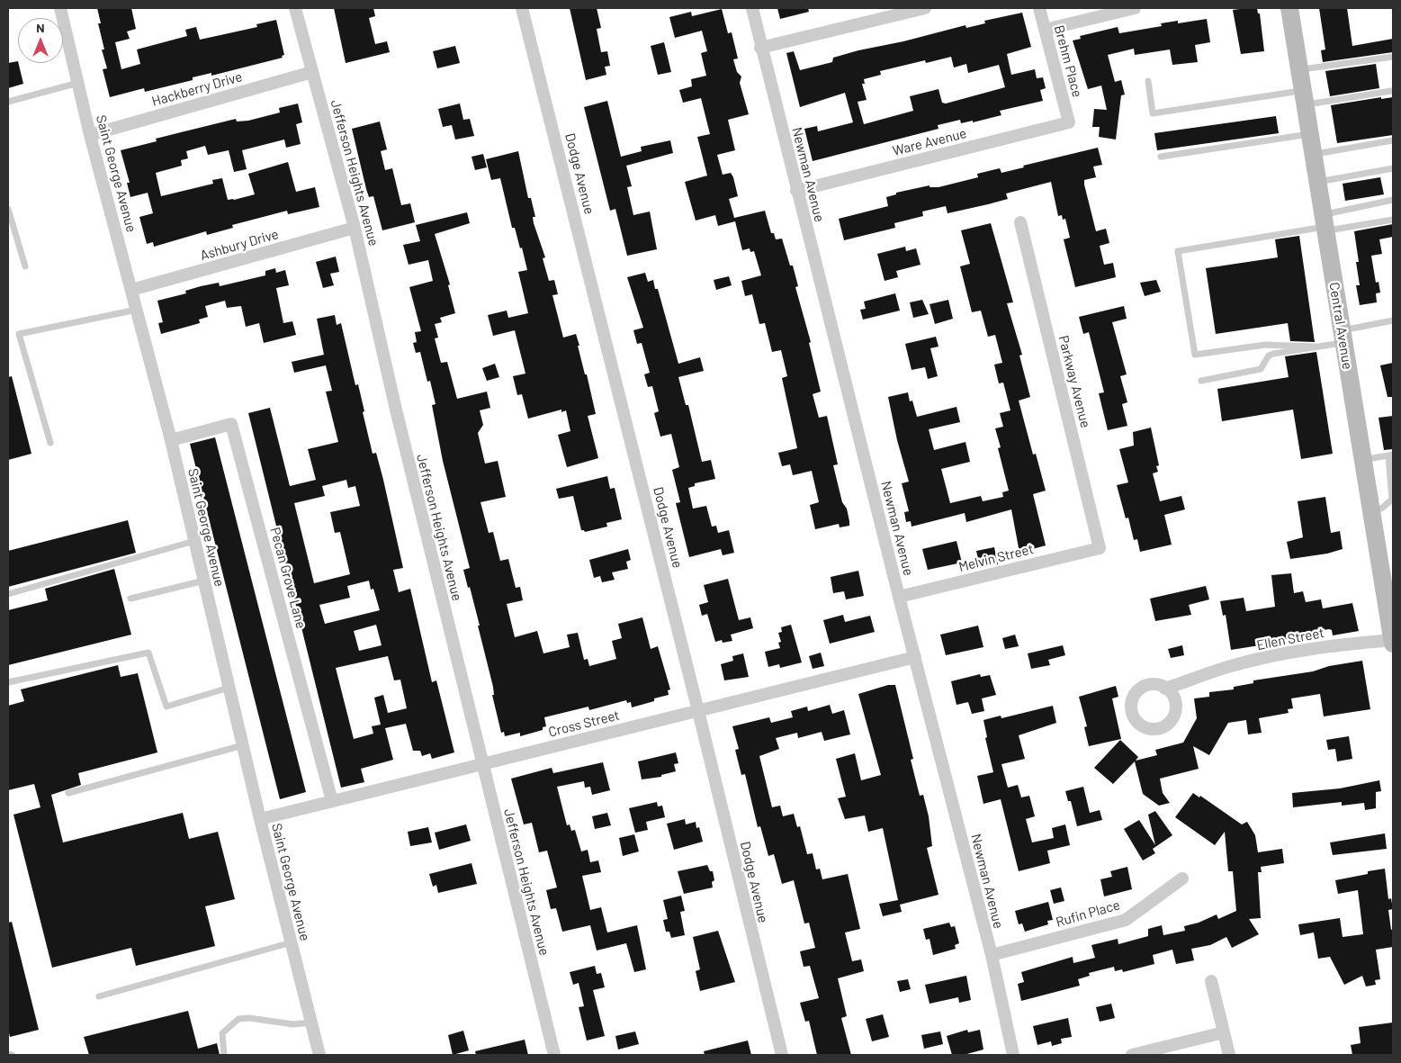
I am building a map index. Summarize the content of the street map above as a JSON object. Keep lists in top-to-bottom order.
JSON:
{
  "streets": {
    "main road": ["Central Avenue"],
    "street": [
      "Brehm Place",
      "Hackberry Drive",
      "Ware Avenue",
      "Jefferson Heights Avenue",
      "Saint George Avenue",
      "Dodge Avenue",
      "Newman Avenue",
      "Ashbury Drive",
      "Parkway Avenue",
      "Melvin Street",
      "Pecan Grove Lane",
      "Ellen Street",
      "Cross Street",
      "Rufin Place"
    ]
  },
  "crossings": [
    ["Brehm Place", "Ware Avenue"],
    ["Hackberry Drive", "Jefferson Heights Avenue"],
    ["Hackberry Drive", "Saint George Avenue"],
    ["Ware Avenue", "Newman Avenue"],
    ["Jefferson Heights Avenue", "Ashbury Drive"],
    ["Jefferson Heights Avenue", "Cross Street"],
    ["Saint George Avenue", "Ashbury Drive"],
    ["Saint George Avenue", "Pecan Grove Lane"],
    ["Saint George Avenue", "Cross Street"],
    ["Dodge Avenue", "Cross Street"],
    ["Newman Avenue", "Melvin Street"],
    ["Newman Avenue", "Cross Street"],
    ["Newman Avenue", "Rufin Place"],
    ["Central Avenue", "Ellen Street"],
    ["Parkway Avenue", "Melvin Street"],
    ["Pecan Grove Lane", "Cross Street"]
  ],
  "north": "top"
}
